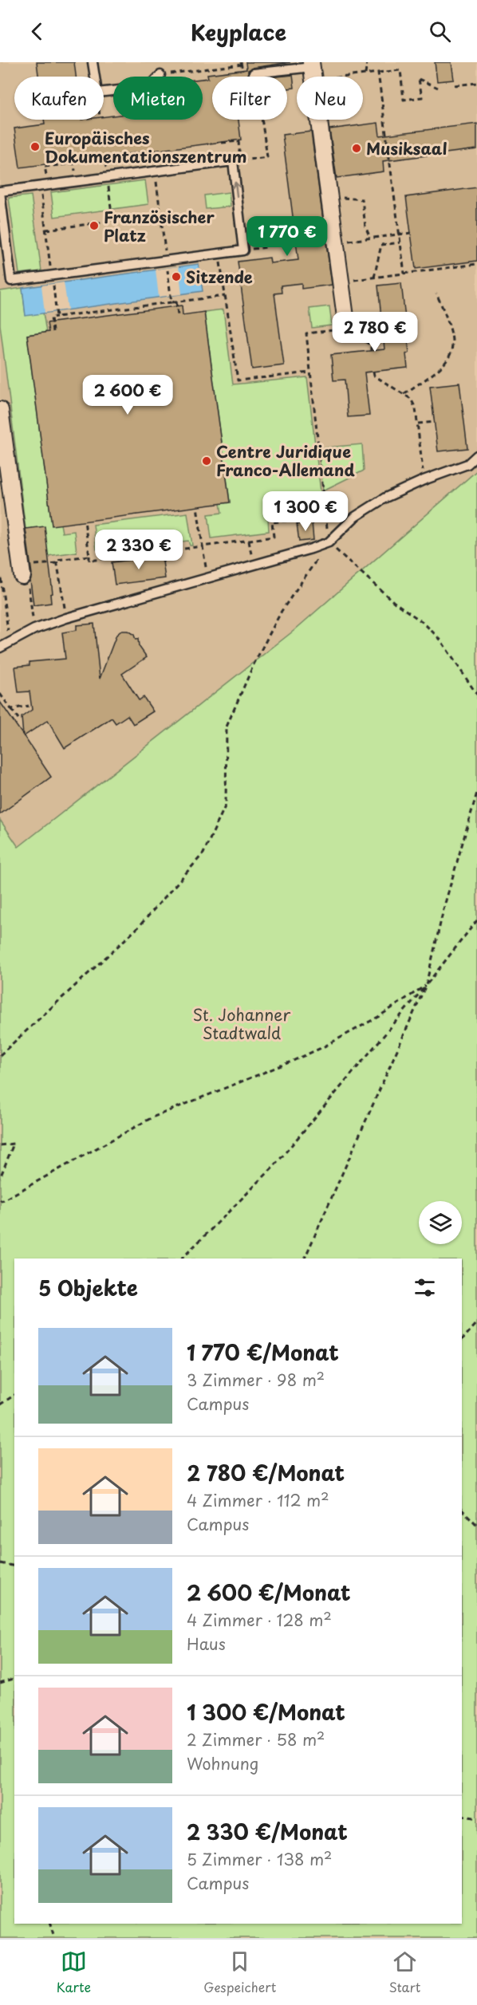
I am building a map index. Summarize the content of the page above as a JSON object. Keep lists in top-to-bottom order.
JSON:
{
  "parks": ["St. Johanner Stadtwald"],
  "places": [
    "Europäisches Dokumentationszentrum",
    "Musiksaal",
    "Französischer Platz",
    "Sitzende",
    "Centre Juridique Franco-Allemand"
  ],
  "page": {
    "header": "Keyplace",
    "chip": [
      "Kaufen",
      "Mieten",
      "Filter",
      "Neu"
    ],
    "price": [
      "1 770 €",
      "2 780 €",
      "2 600 €",
      "1 300 €",
      "2 330 €"
    ],
    "heading": "5 Objekte",
    "list": [
      {
        "name": "1 770 €/Monat",
        "note": "3 Zimmer · 98 m² · Campus"
      },
      {
        "name": "2 780 €/Monat",
        "note": "4 Zimmer · 112 m² · Campus"
      },
      {
        "name": "2 600 €/Monat",
        "note": "4 Zimmer · 128 m² · Haus"
      },
      {
        "name": "1 300 €/Monat",
        "note": "2 Zimmer · 58 m² · Wohnung"
      },
      {
        "name": "2 330 €/Monat",
        "note": "5 Zimmer · 138 m² · Campus"
      }
    ],
    "tabs": ["Karte", "Gespeichert", "Start"]
  }
}
